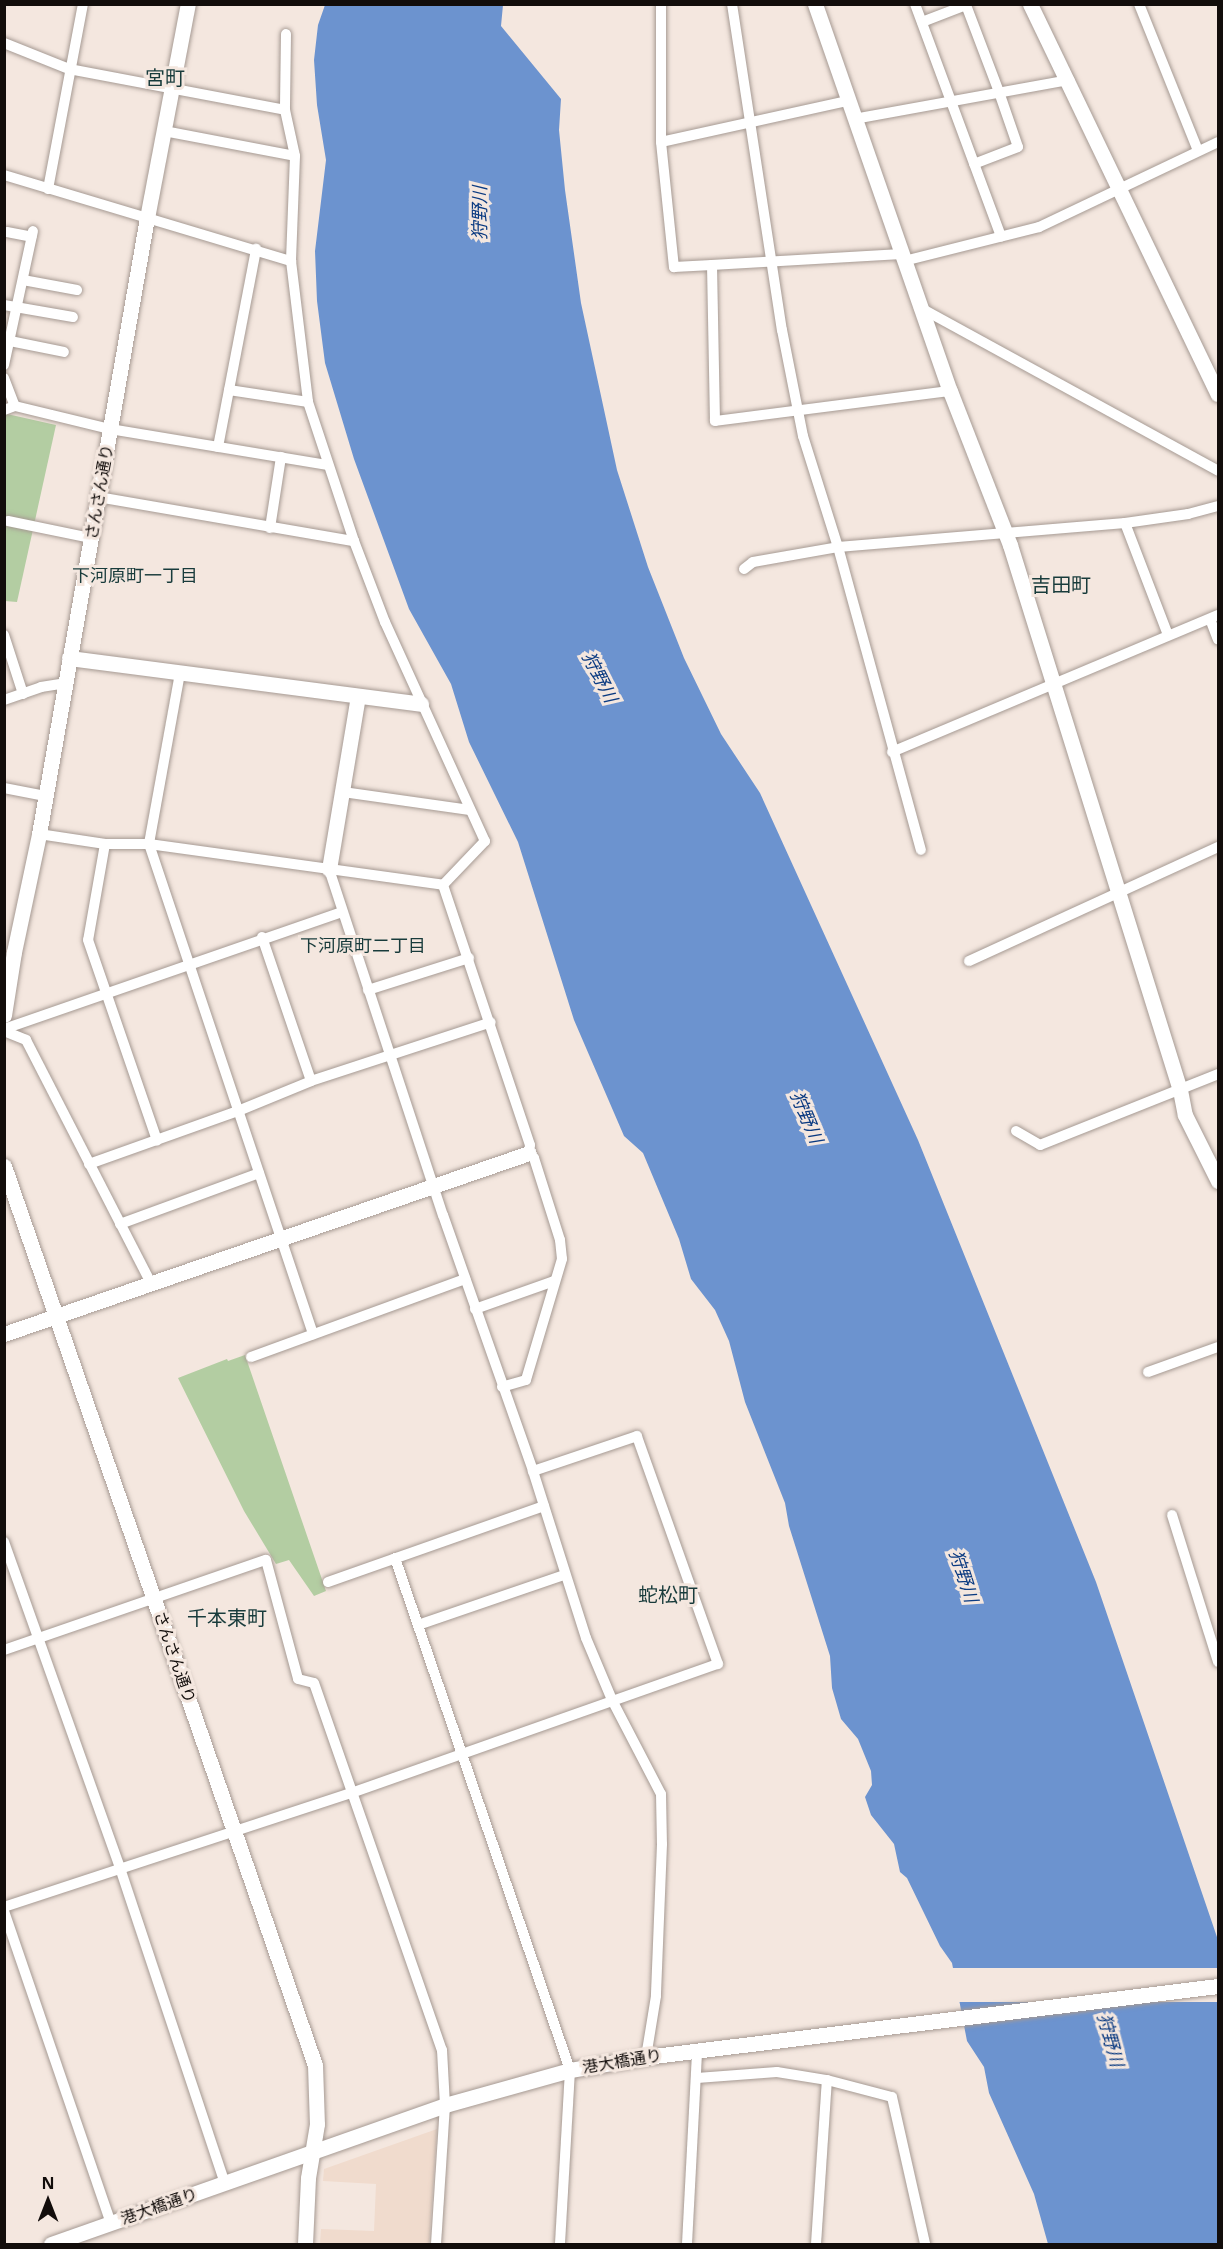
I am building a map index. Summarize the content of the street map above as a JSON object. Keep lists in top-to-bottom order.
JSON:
{
  "streets": {
    "street": ["さんさん通り", "港大橋通り"]
  },
  "crossings": [
    ["さんさん通り", "港大橋通り"]
  ],
  "districts": [
    "宮町",
    "下河原町一丁目",
    "吉田町",
    "下河原町二丁目",
    "蛇松町",
    "千本東町"
  ],
  "water": ["狩野川"],
  "north": "top"
}
